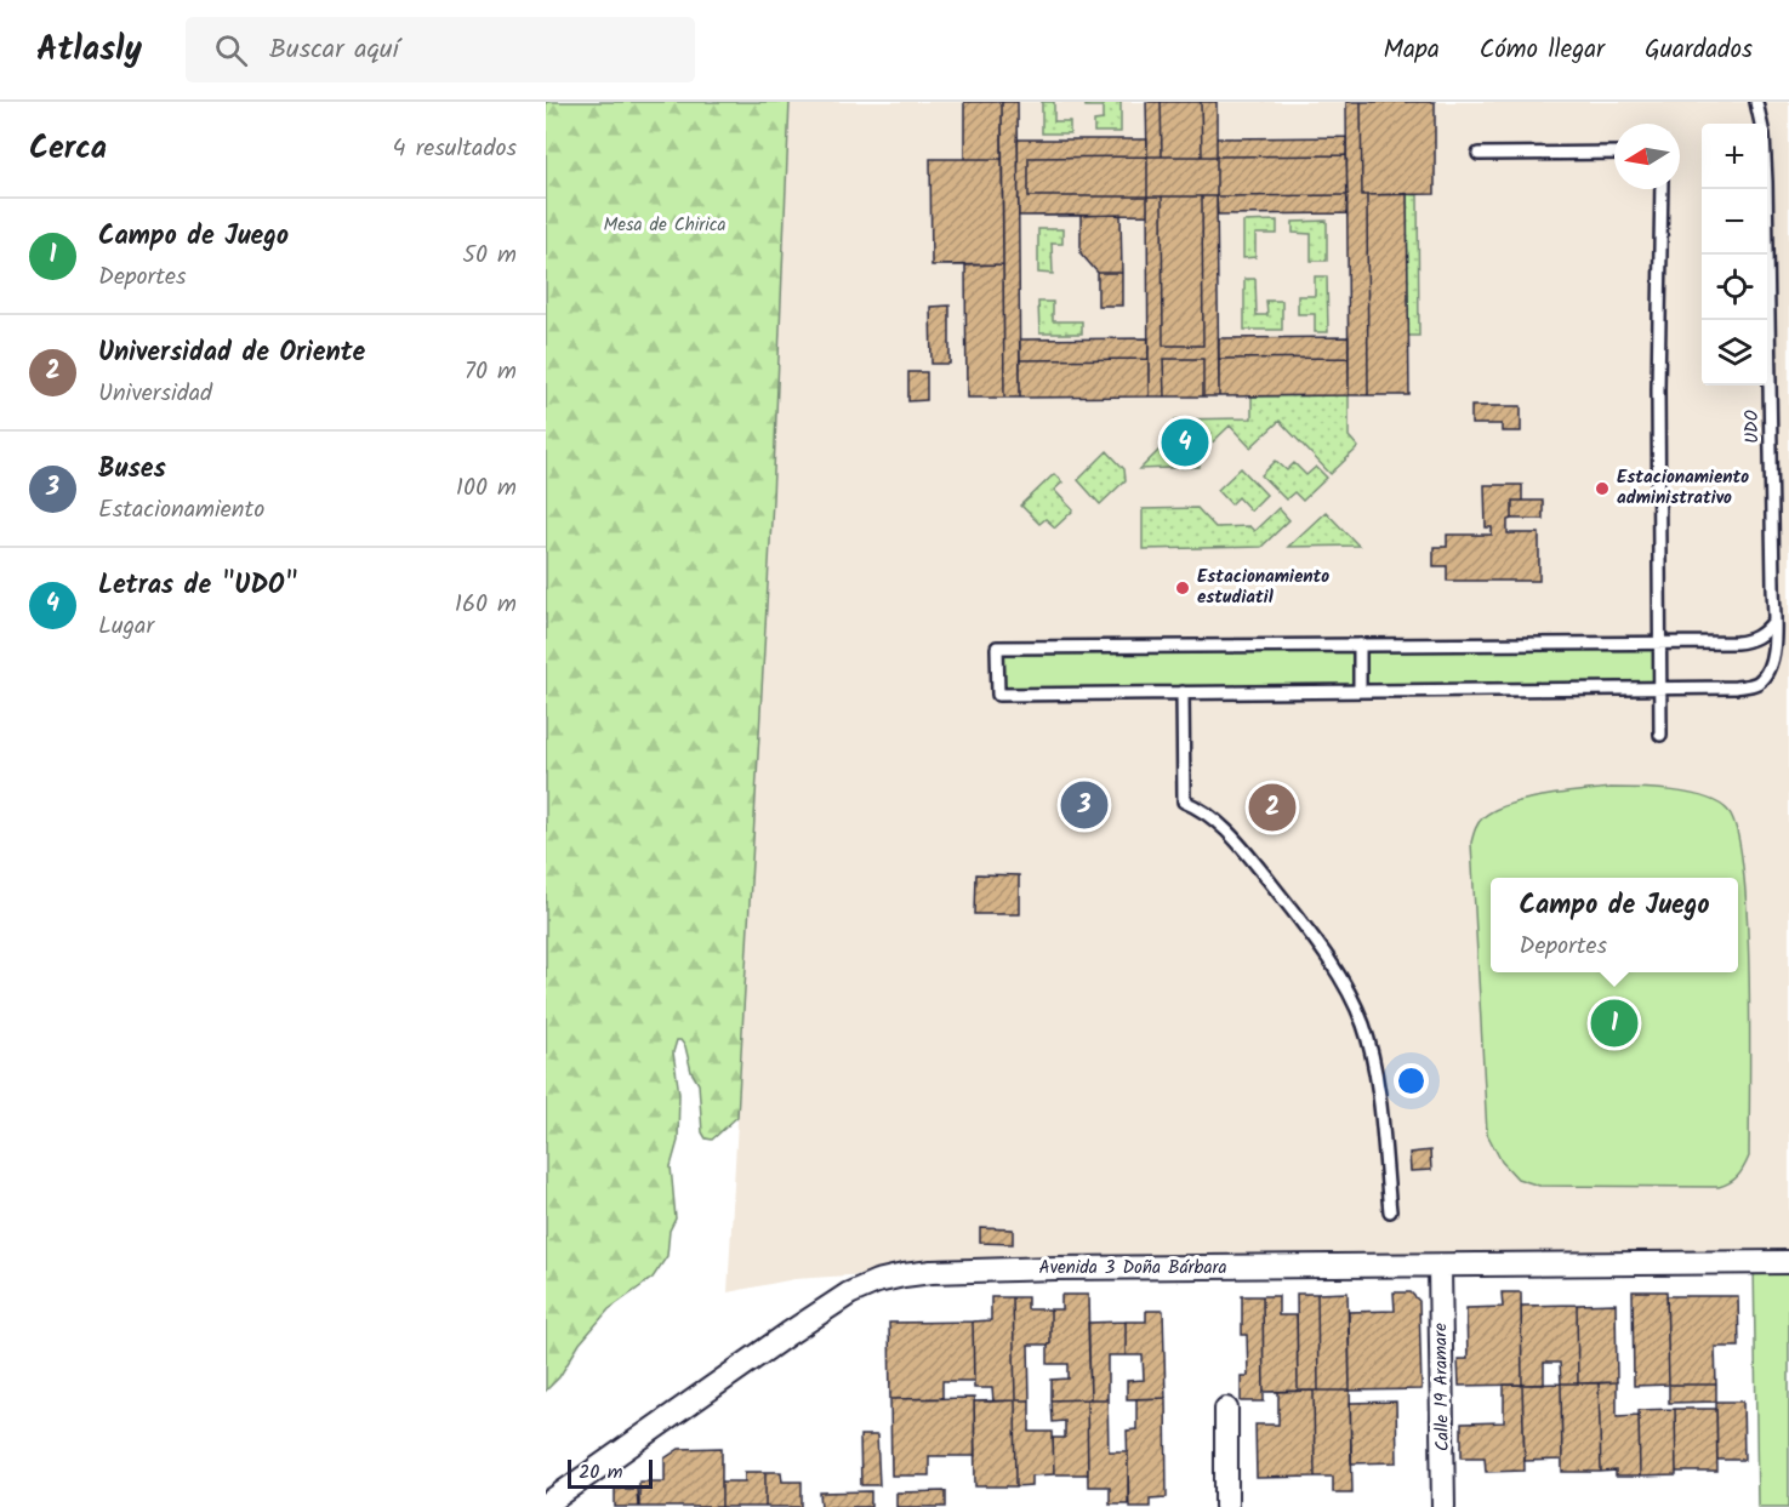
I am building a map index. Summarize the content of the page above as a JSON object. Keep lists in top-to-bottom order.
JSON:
{
  "streets": {
    "street": ["Avenida 3 Doña Bárbara", "Calle 19 Aramare"],
    "lane": ["UDO"]
  },
  "crossings": [
    ["Avenida 3 Doña Bárbara", "Calle 19 Aramare"]
  ],
  "parks": ["Mesa de Chirica"],
  "places": ["Estacionamiento administrativo", "Estacionamiento estudiatil"],
  "scale_bar": "20 m",
  "north": "left",
  "page": {
    "header": "Atlasly",
    "search": "Buscar aquí",
    "nav": ["Mapa", "Cómo llegar", "Guardados"],
    "heading": ["Cerca", "4 resultados"],
    "map_buttons": ["+", "−"],
    "list": [
      {
        "mark": "1",
        "name": "Campo de Juego",
        "note": "Deportes",
        "value": "50 m"
      },
      {
        "mark": "2",
        "name": "Universidad de Oriente",
        "note": "Universidad",
        "value": "70 m"
      },
      {
        "mark": "3",
        "name": "Buses",
        "note": "Estacionamiento",
        "value": "100 m"
      },
      {
        "mark": "4",
        "name": "Letras de \"UDO\"",
        "note": "Lugar",
        "value": "160 m"
      }
    ],
    "pins": [
      "4",
      "3",
      "2",
      "1"
    ],
    "popup": ["Campo de Juego", "Deportes"],
    "scale": "20 m"
  }
}
